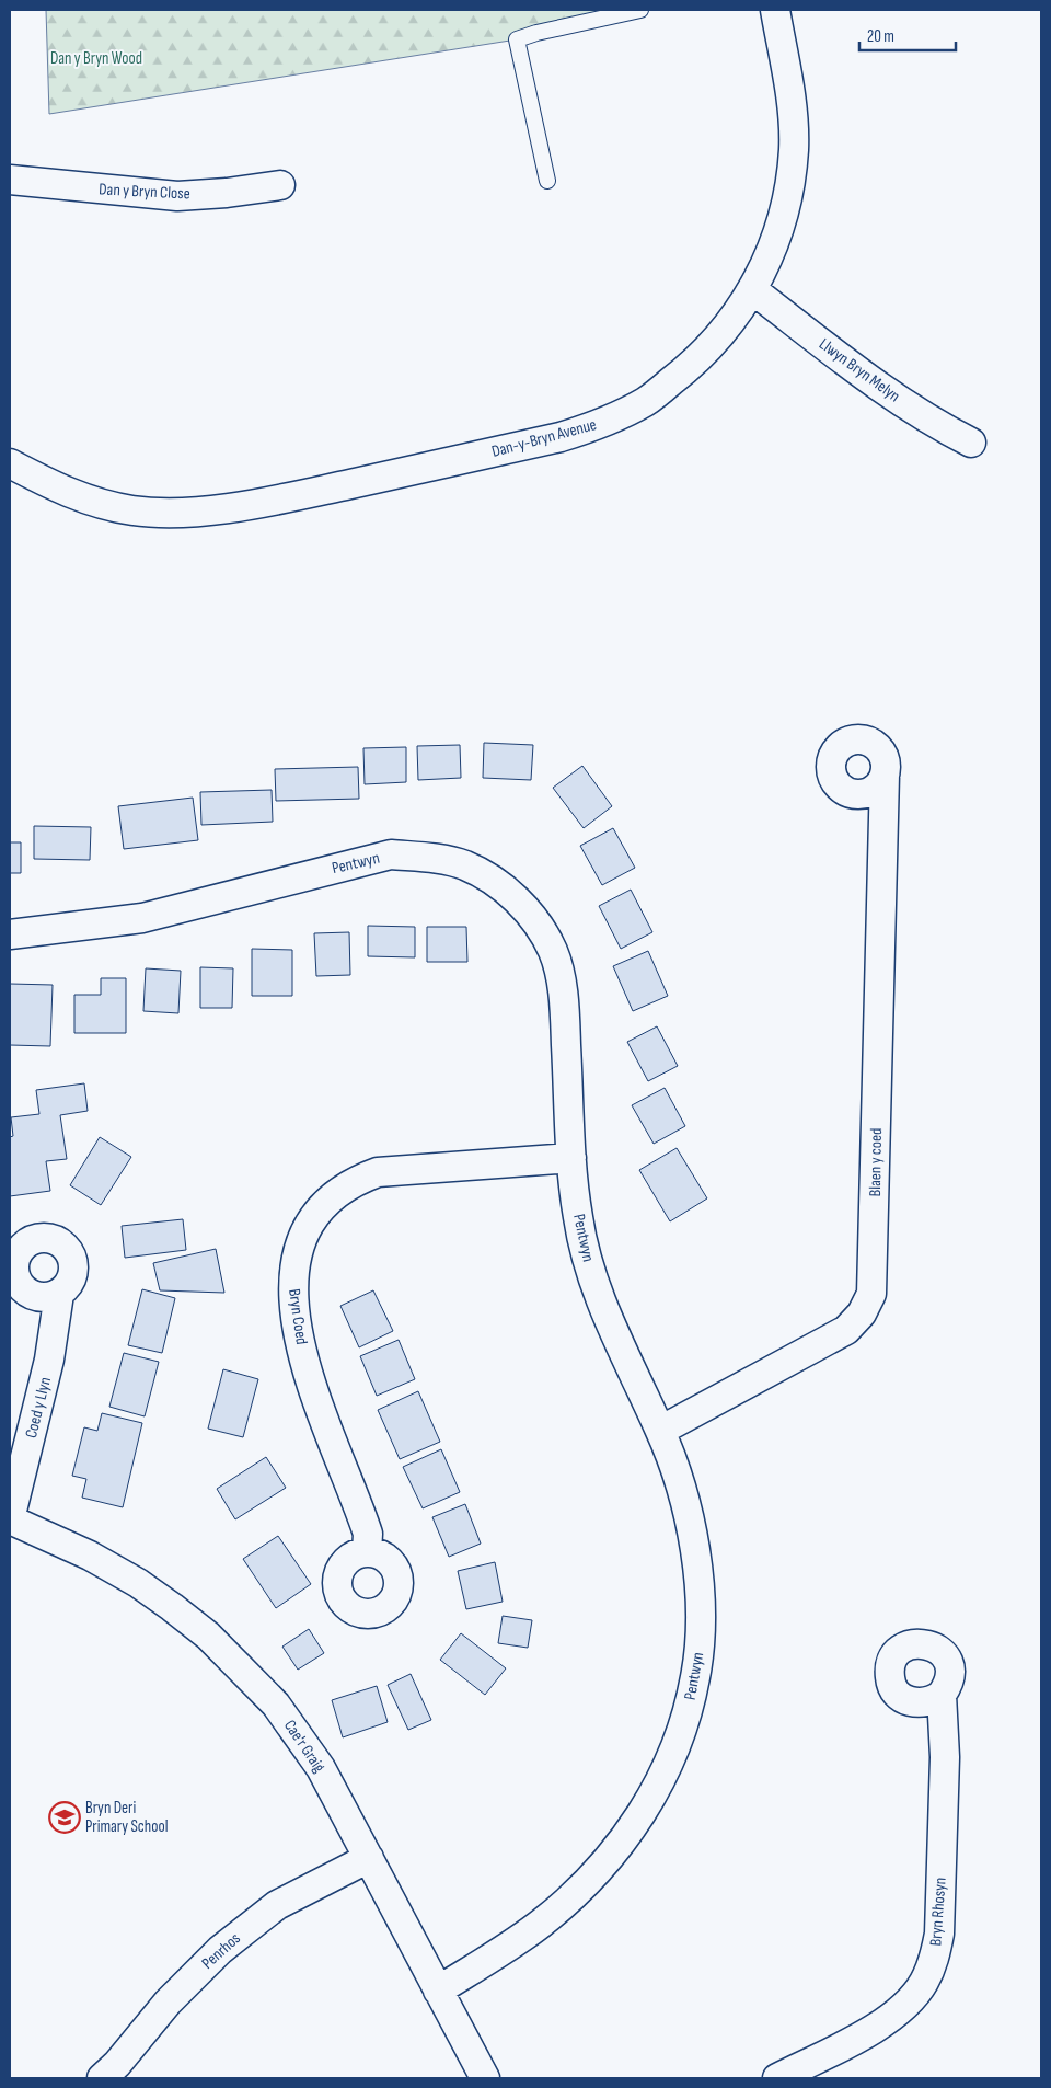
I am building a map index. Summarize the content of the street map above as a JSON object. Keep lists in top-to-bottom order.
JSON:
{
  "streets": {
    "street": [
      "Dan y Bryn Close",
      "Llwyn Bryn Melyn",
      "Dan-y-Bryn Avenue",
      "Pentwyn",
      "Blaen y coed",
      "Bryn Coed",
      "Coed y Llyn",
      "Cae'r Graig",
      "Bryn Rhosyn",
      "Penrhos"
    ]
  },
  "crossings": [
    ["Llwyn Bryn Melyn", "Dan-y-Bryn Avenue"],
    ["Pentwyn", "Blaen y coed"],
    ["Pentwyn", "Bryn Coed"],
    ["Pentwyn", "Cae'r Graig"],
    ["Coed y Llyn", "Cae'r Graig"],
    ["Cae'r Graig", "Penrhos"]
  ],
  "parks": ["Dan y Bryn Wood"],
  "places": {
    "school or university": ["Bryn Deri Primary School"]
  },
  "scale_bar": "20 m"
}
